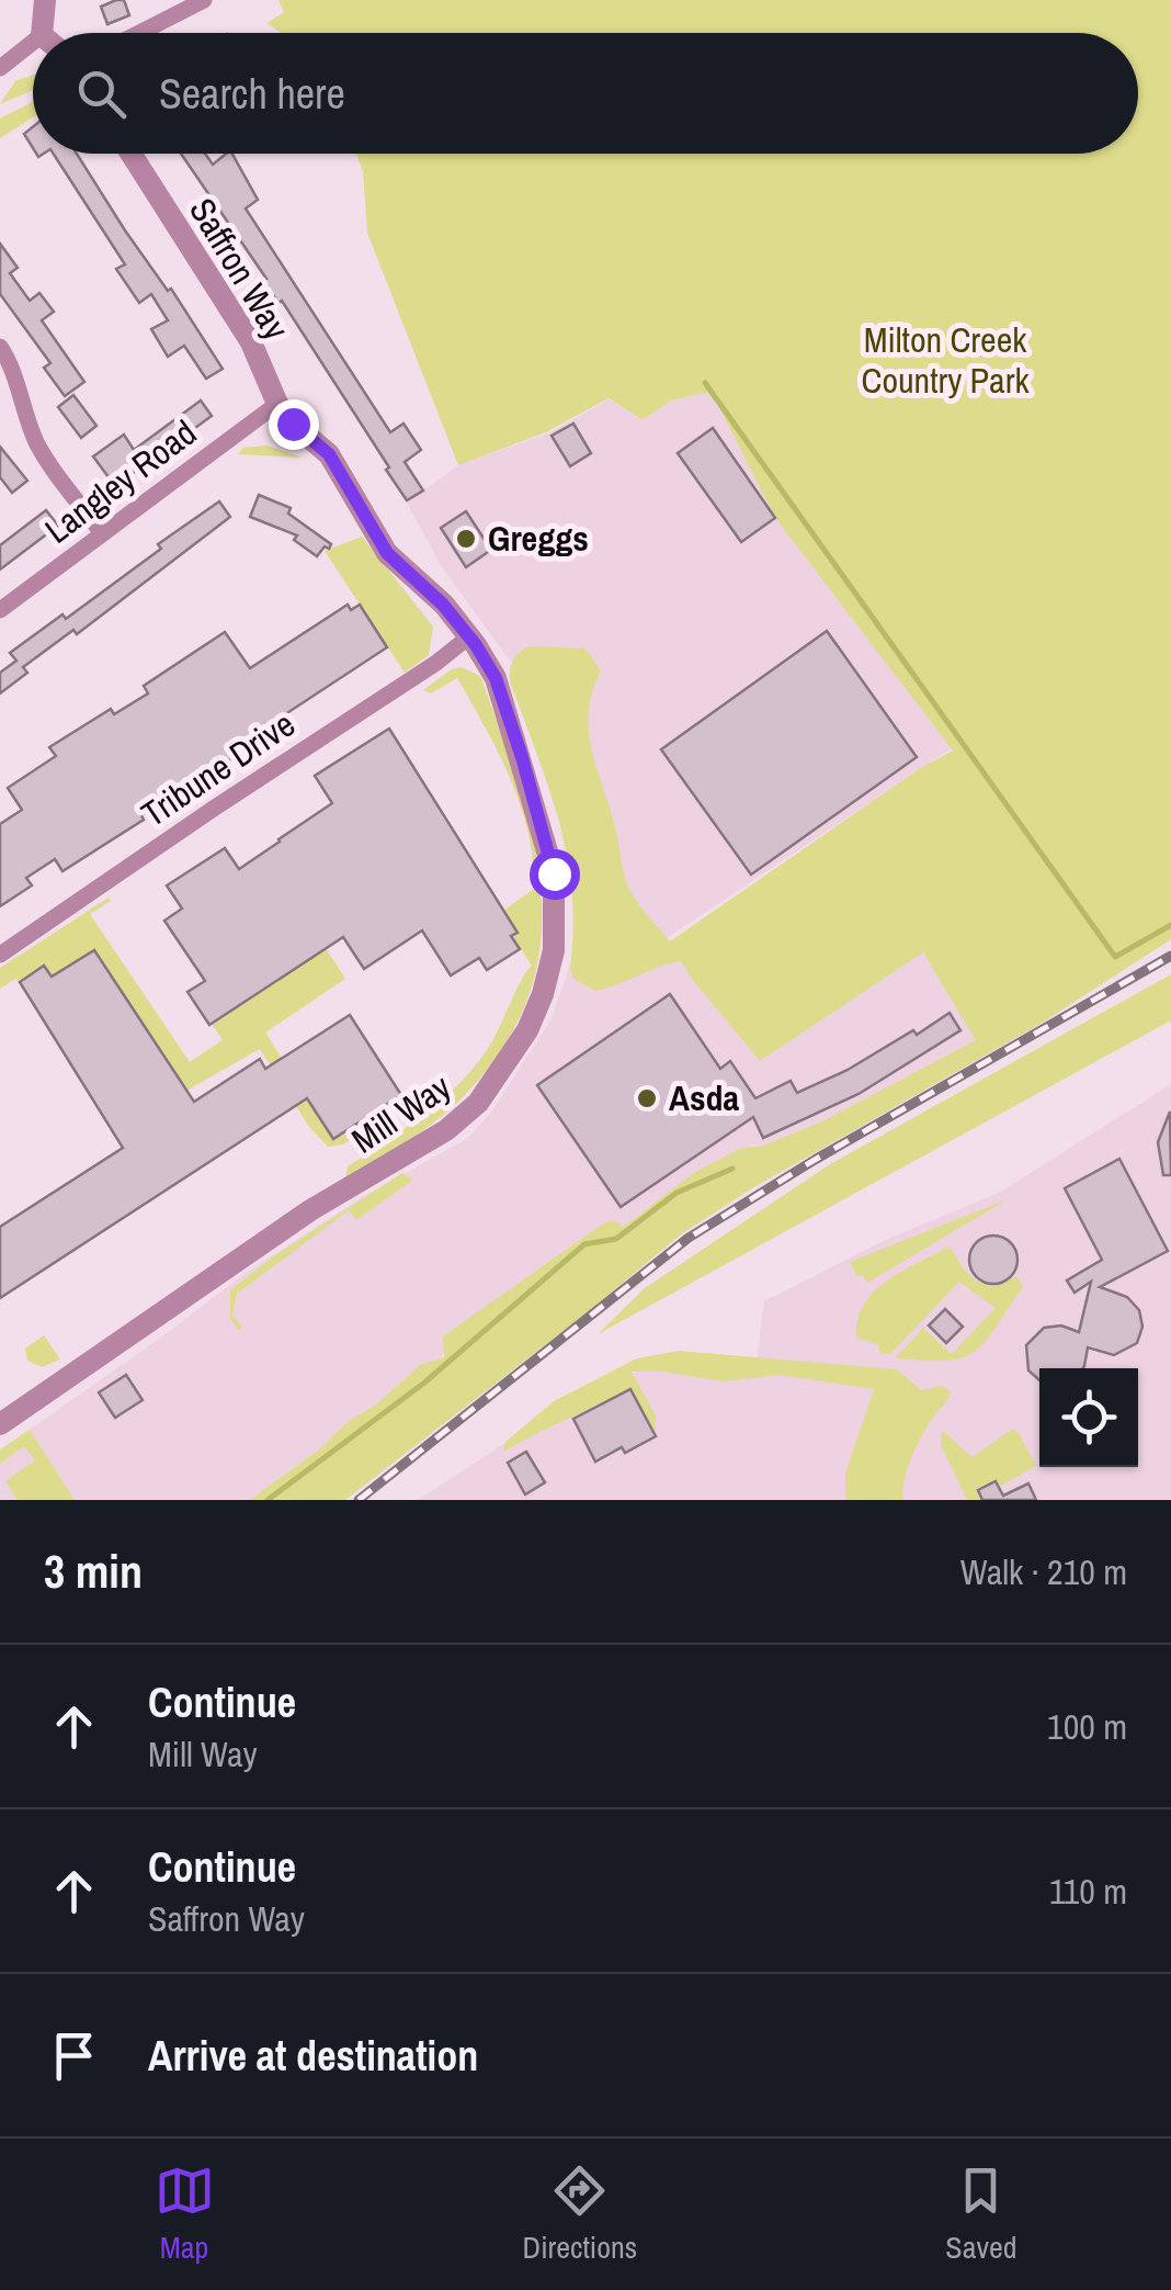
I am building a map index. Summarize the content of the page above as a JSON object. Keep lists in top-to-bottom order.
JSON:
{
  "streets": {
    "street": [
      "Saffron Way",
      "Langley Road",
      "Tribune Drive",
      "Mill Way"
    ]
  },
  "crossings": [
    ["Saffron Way", "Langley Road"],
    ["Saffron Way", "Tribune Drive"],
    ["Saffron Way", "Mill Way"],
    ["Tribune Drive", "Mill Way"]
  ],
  "parks": ["Milton Creek Country Park"],
  "places": ["Greggs", "Asda"],
  "page": {
    "search": "Search here",
    "heading": ["3 min", "Walk · 210 m"],
    "list": [
      ["Continue", "Mill Way", "100 m"],
      ["Continue", "Saffron Way", "110 m"],
      "Arrive at destination"
    ],
    "nav": ["Map", "Directions", "Saved"]
  }
}
